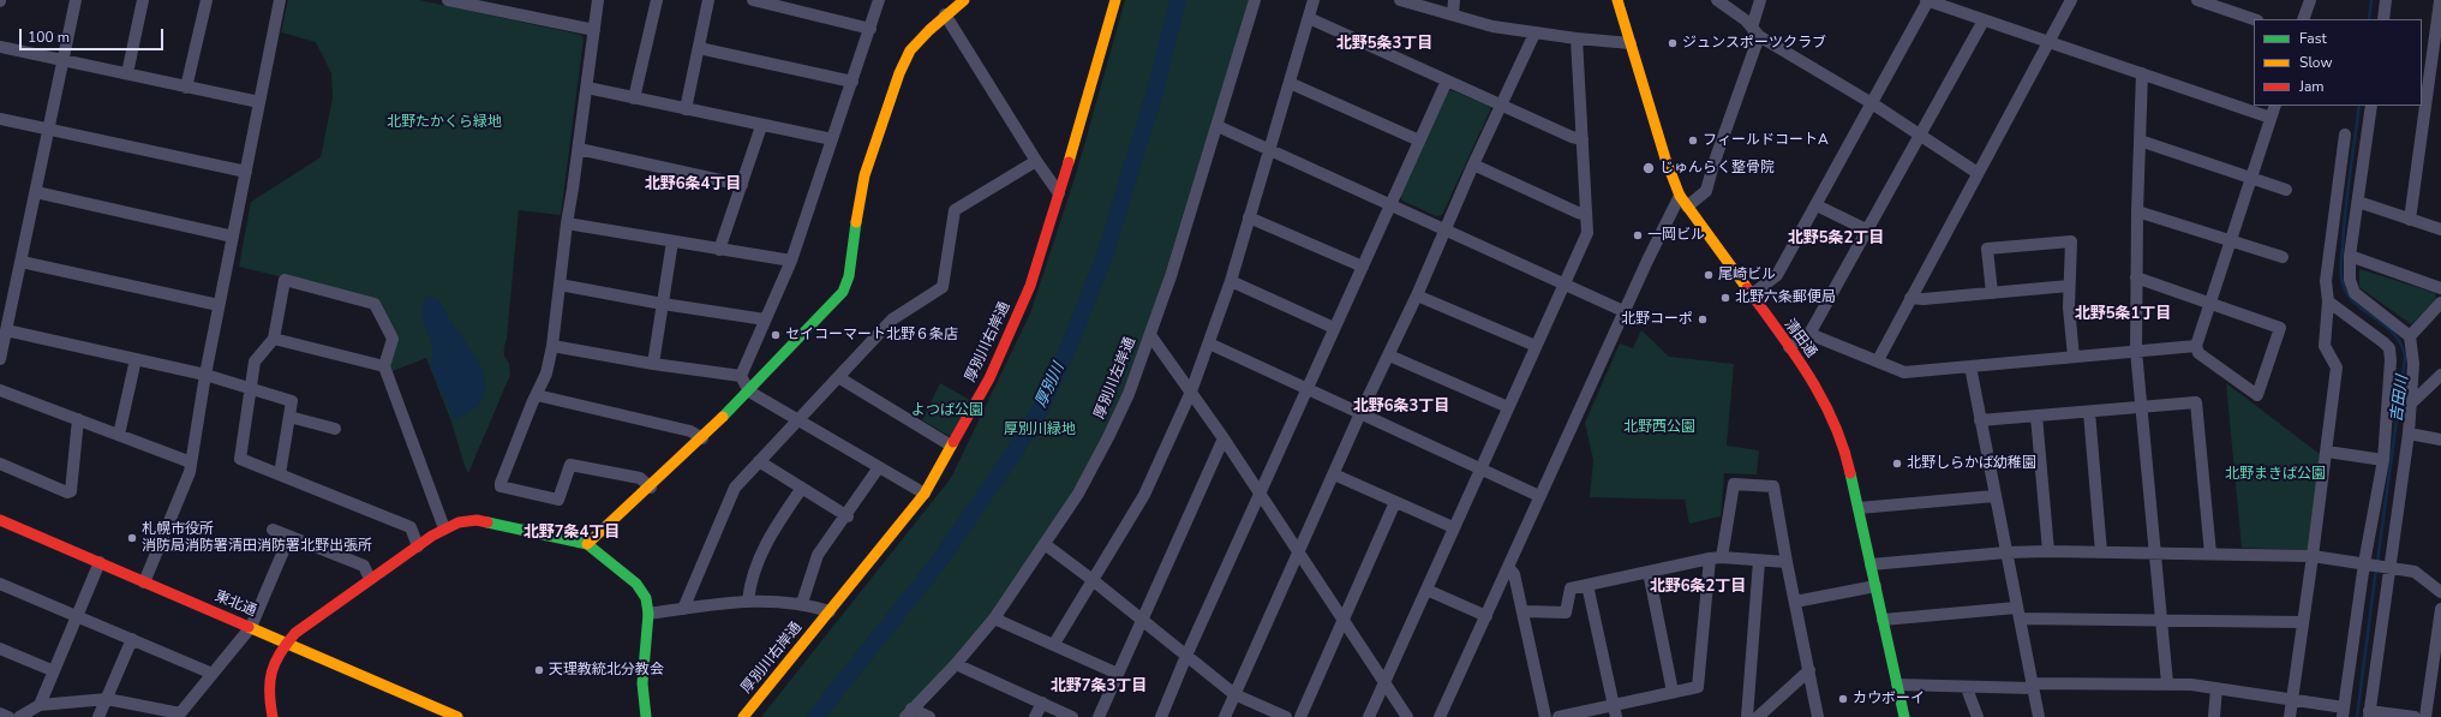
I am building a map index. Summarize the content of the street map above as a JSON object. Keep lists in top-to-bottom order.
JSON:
{
  "streets": {
    "street": [
      "清田通",
      "厚別川右岸通",
      "厚別川左岸通",
      "東北通"
    ]
  },
  "districts": [
    "北野5条3丁目",
    "北野6条4丁目",
    "北野5条2丁目",
    "北野5条1丁目",
    "北野6条3丁目",
    "北野7条4丁目",
    "北野6条2丁目",
    "北野7条3丁目"
  ],
  "water": ["厚別川", "吉田川"],
  "parks": [
    "北野たかくら緑地",
    "よつば公園",
    "北野西公園",
    "厚別川緑地",
    "北野まきば公園"
  ],
  "places": [
    "ジュンスポーツクラブ",
    "フィールドコートA",
    "じゅんらく整骨院",
    "一岡ビル",
    "尾崎ビル",
    "北野六条郵便局",
    "北野コーポ",
    "セイコーマート北野６条店",
    "北野しらかば幼稚園",
    "札幌市役所 消防局消防署清田消防署北野出張所",
    "天理教統北分教会",
    "カウボーイ"
  ],
  "legend": ["Fast", "Slow", "Jam"],
  "scale_bar": "100 m"
}
